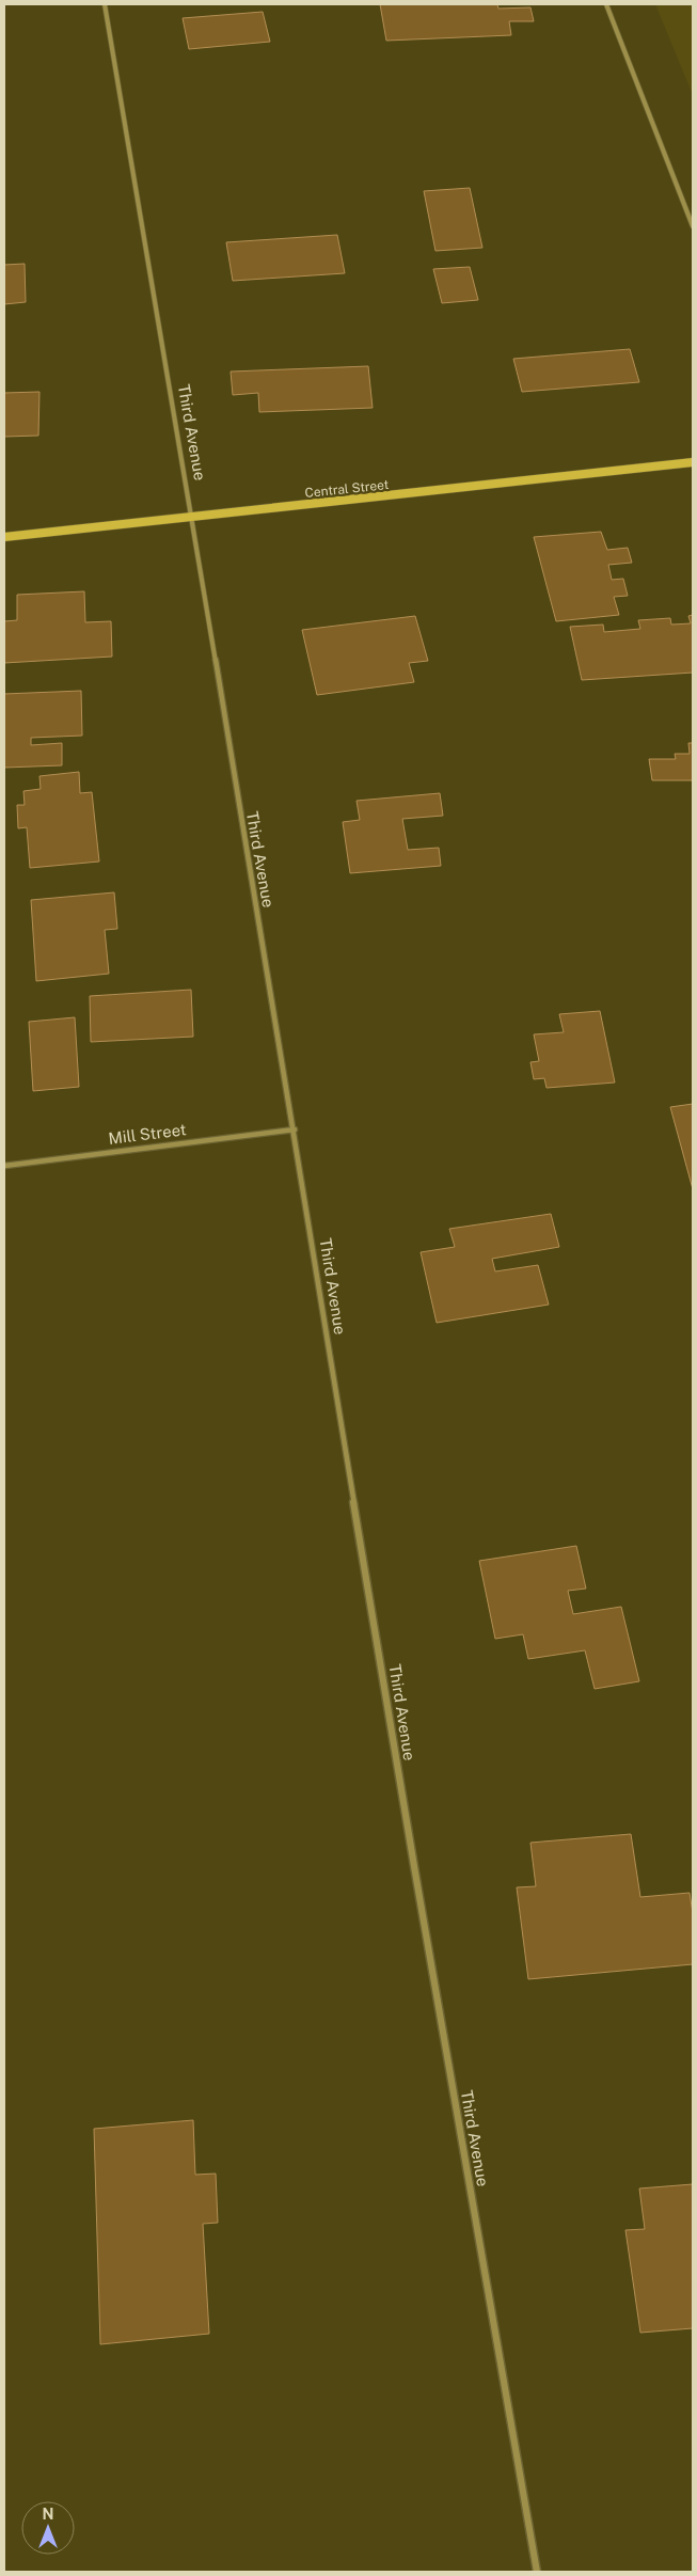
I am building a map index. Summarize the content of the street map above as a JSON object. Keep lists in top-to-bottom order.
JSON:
{
  "streets": {
    "main road": ["Central Street"],
    "street": ["Third Avenue", "Mill Street"]
  },
  "crossings": [
    ["Third Avenue", "Central Street"],
    ["Third Avenue", "Mill Street"]
  ],
  "north": "top"
}
